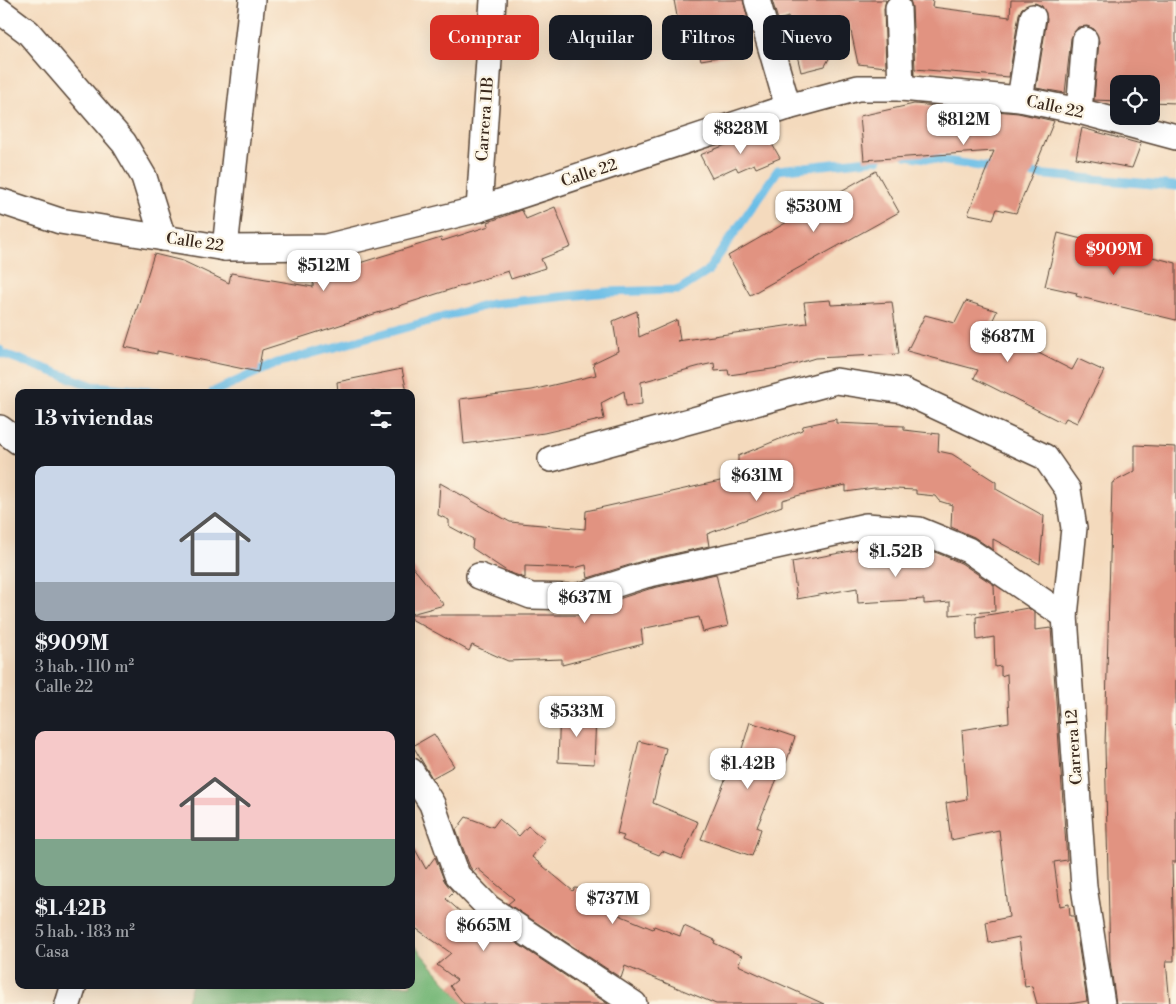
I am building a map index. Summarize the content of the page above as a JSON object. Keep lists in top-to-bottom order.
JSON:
{
  "streets": {
    "street": ["Calle 22", "Carrera 11B", "Carrera 12"]
  },
  "crossings": [
    ["Calle 22", "Carrera 11B"]
  ],
  "page": {
    "chip": [
      "Comprar",
      "Alquilar",
      "Filtros",
      "Nuevo"
    ],
    "price": [
      "$812M",
      "$828M",
      "$530M",
      "$909M",
      "$512M",
      "$687M",
      "$631M",
      "$1.52B",
      "$637M",
      "$533M",
      "$1.42B",
      "$737M",
      "$665M"
    ],
    "heading": "13 viviendas",
    "list": [
      {
        "name": "$909M",
        "note": "3 hab. · 110 m² · Calle 22"
      },
      {
        "name": "$1.42B",
        "note": "5 hab. · 183 m² · Casa"
      }
    ]
  }
}
